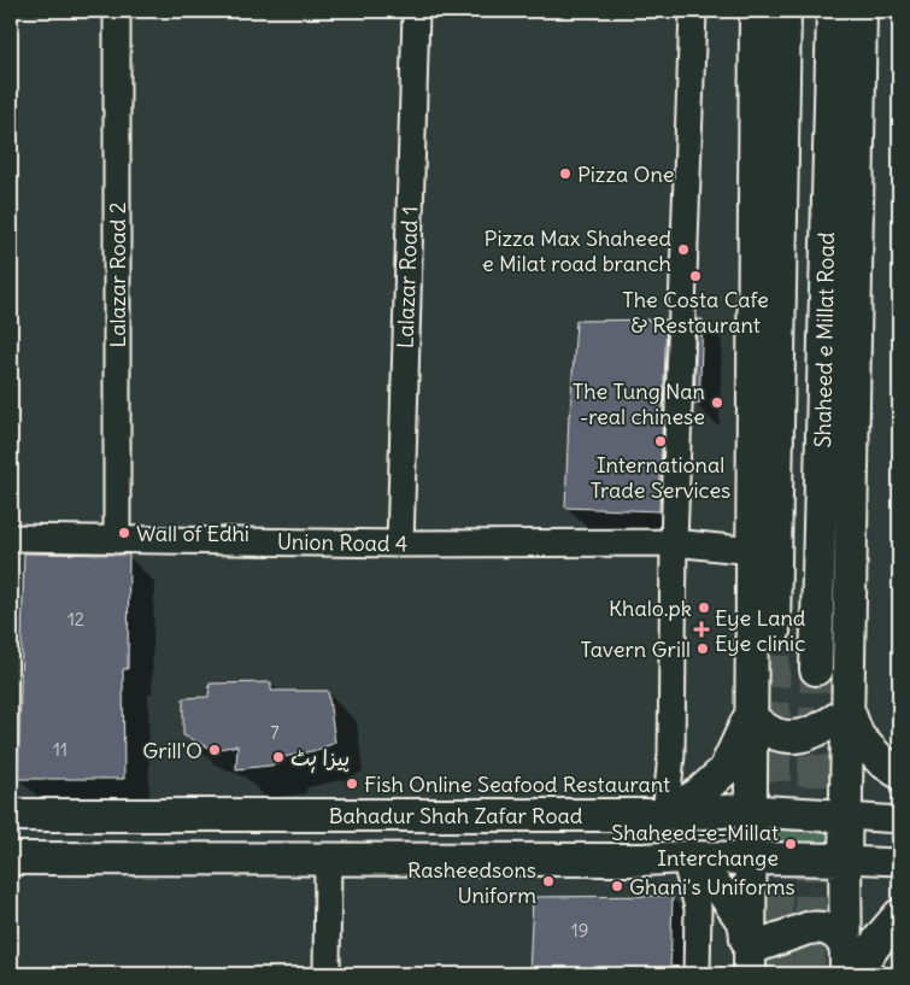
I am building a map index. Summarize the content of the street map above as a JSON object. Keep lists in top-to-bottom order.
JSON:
{
  "streets": {
    "main road": ["Shaheed e Millat Road", "Bahadur Shah Zafar Road"],
    "street": ["Lalazar Road 2", "Lalazar Road 1", "Union Road 4"]
  },
  "crossings": [
    ["Lalazar Road 2", "Union Road 4"],
    ["Lalazar Road 1", "Union Road 4"]
  ],
  "places": {
    "other": [
      "Pizza One",
      "Pizza Max Shaheed e Milat road branch",
      "The Costa Cafe & Restaurant",
      "The Tung Nan -real chinese",
      "International Trade Services",
      "Wall of Edhi",
      "Khalo.pk",
      "Tavern Grill",
      "Grill'O",
      "پیزا ہٹ",
      "Fish Online Seafood Restaurant",
      "Shaheed-e-Millat Interchange",
      "Rasheedsons Uniform",
      "Ghani's Uniforms"
    ],
    "health": ["Eye Land Eye clinic"]
  },
  "house_numbers": [
    "12",
    "7",
    "11",
    "19"
  ]
}
